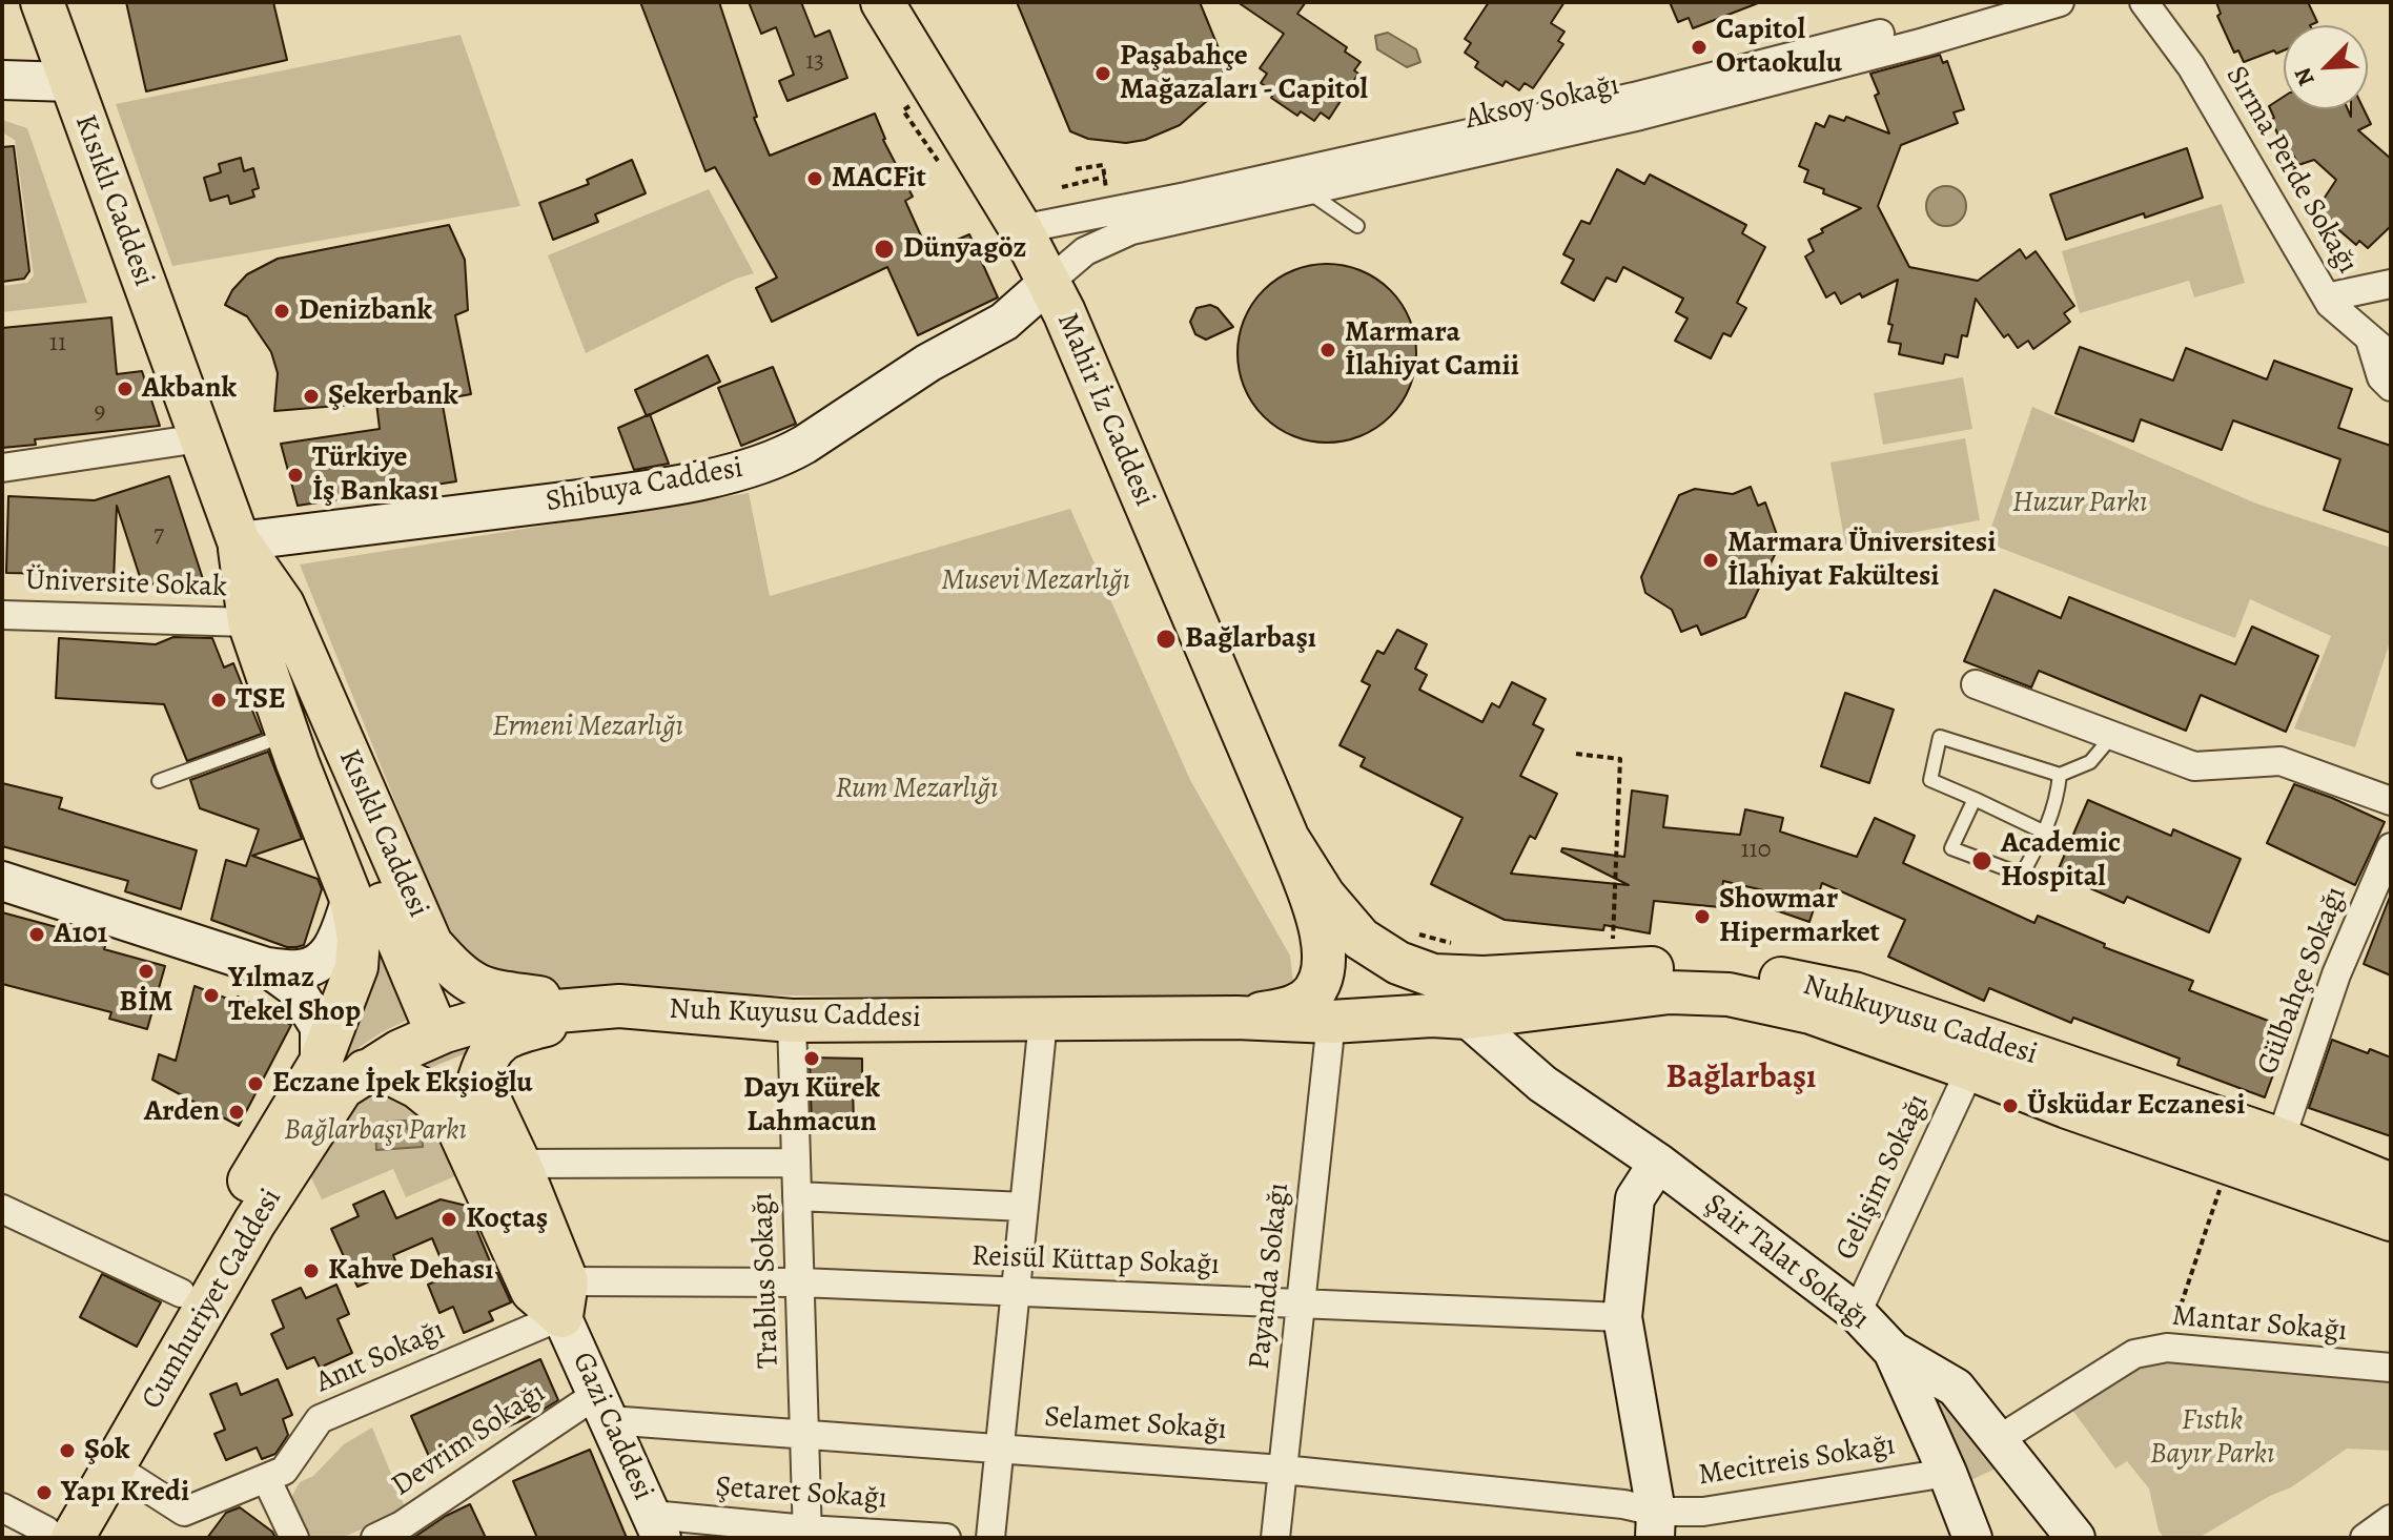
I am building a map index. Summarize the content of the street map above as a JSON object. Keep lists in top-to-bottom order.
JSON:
{
  "streets": {
    "main road": [
      "Kısıklı Caddesi",
      "Mahir İz Caddesi",
      "Nuh Kuyusu Caddesi",
      "Nuhkuyusu Caddesi",
      "Cumhuriyet Caddesi"
    ],
    "street": [
      "Aksoy Sokağı",
      "Sırma Perde Sokağı",
      "Shibuya Caddesi",
      "Üniversite Sokak",
      "Gülbahçe Sokağı",
      "Gelişim Sokağı",
      "Reisül Küttap Sokağı",
      "Şair Talat Sokağı",
      "Payanda Sokağı",
      "Trablus Sokağı",
      "Mantar Sokağı",
      "Anıt Sokağı",
      "Selamet Sokağı",
      "Gazi Caddesi",
      "Devrim Sokağı",
      "Mecitreis Sokağı",
      "Şetaret Sokağı"
    ]
  },
  "crossings": [
    ["Aksoy Sokağı", "Mahir İz Caddesi"],
    ["Aksoy Sokağı", "Shibuya Caddesi"],
    ["Kısıklı Caddesi", "Shibuya Caddesi"],
    ["Kısıklı Caddesi", "Üniversite Sokak"],
    ["Kısıklı Caddesi", "Nuh Kuyusu Caddesi"],
    ["Kısıklı Caddesi", "Cumhuriyet Caddesi"],
    ["Mahir İz Caddesi", "Shibuya Caddesi"],
    ["Mahir İz Caddesi", "Nuhkuyusu Caddesi"],
    ["Gülbahçe Sokağı", "Nuhkuyusu Caddesi"],
    ["Nuh Kuyusu Caddesi", "Nuhkuyusu Caddesi"],
    ["Nuh Kuyusu Caddesi", "Trablus Sokağı"],
    ["Nuh Kuyusu Caddesi", "Cumhuriyet Caddesi"],
    ["Nuhkuyusu Caddesi", "Gelişim Sokağı"],
    ["Nuhkuyusu Caddesi", "Şair Talat Sokağı"],
    ["Nuhkuyusu Caddesi", "Payanda Sokağı"],
    ["Gelişim Sokağı", "Şair Talat Sokağı"],
    ["Reisül Küttap Sokağı", "Payanda Sokağı"],
    ["Reisül Küttap Sokağı", "Trablus Sokağı"],
    ["Reisül Küttap Sokağı", "Anıt Sokağı"],
    ["Reisül Küttap Sokağı", "Gazi Caddesi"],
    ["Şair Talat Sokağı", "Mantar Sokağı"],
    ["Payanda Sokağı", "Selamet Sokağı"],
    ["Trablus Sokağı", "Selamet Sokağı"],
    ["Trablus Sokağı", "Şetaret Sokağı"],
    ["Cumhuriyet Caddesi", "Anıt Sokağı"],
    ["Anıt Sokağı", "Gazi Caddesi"],
    ["Selamet Sokağı", "Gazi Caddesi"],
    ["Selamet Sokağı", "Devrim Sokağı"],
    ["Selamet Sokağı", "Mecitreis Sokağı"],
    ["Gazi Caddesi", "Devrim Sokağı"],
    ["Gazi Caddesi", "Şetaret Sokağı"]
  ],
  "districts": ["Bağlarbaşı"],
  "parks": [
    "Huzur Parkı",
    "Musevi Mezarlığı",
    "Ermeni Mezarlığı",
    "Rum Mezarlığı",
    "Bağlarbaşı Parkı",
    "Fıstık Bayır Parkı"
  ],
  "places": [
    "Capitol Ortaokulu",
    "Paşabahçe Mağazaları - Capitol",
    "MACFit",
    "Dünyagöz",
    "Denizbank",
    "Marmara İlahiyat Camii",
    "Akbank",
    "Şekerbank",
    "Türkiye İş Bankası",
    "Marmara Üniversitesi İlahiyat Fakültesi",
    "Bağlarbaşı",
    "TSE",
    "Academic Hospital",
    "Showmar Hipermarket",
    "A101",
    "BİM",
    "Yılmaz Tekel Shop",
    "Dayı Kürek Lahmacun",
    "Eczane İpek Ekşioğlu",
    "Üsküdar Eczanesi",
    "Arden",
    "Koçtaş",
    "Kahve Dehası",
    "Şok",
    "Yapı Kredi"
  ],
  "house_numbers": [
    "13",
    "11",
    "9",
    "7",
    "110"
  ],
  "north": "bottom left"
}
